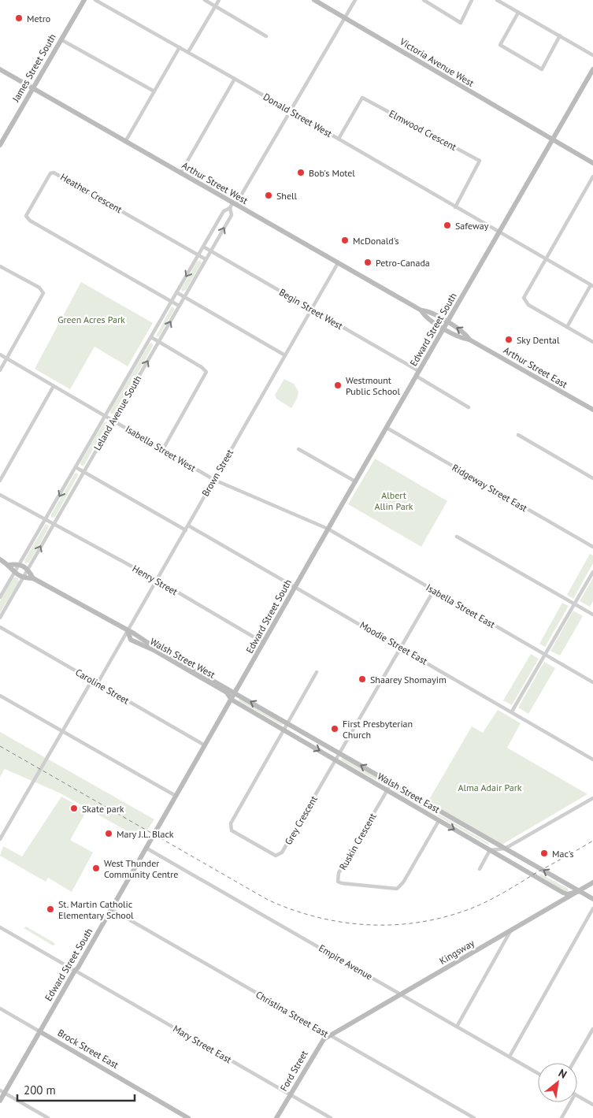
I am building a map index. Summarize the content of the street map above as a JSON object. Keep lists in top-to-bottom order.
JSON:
{
  "streets": {
    "main road": [
      "Victoria Avenue West",
      "James Street South",
      "Arthur Street West",
      "Edward Street South",
      "Arthur Street East",
      "Walsh Street West",
      "Walsh Street East",
      "Kingsway",
      "Brock Street East",
      "Ford Street"
    ],
    "street": [
      "Donald Street West",
      "Elmwood Crescent",
      "Heather Crescent",
      "Begin Street West",
      "Leland Avenue South",
      "Isabella Street West",
      "Brown Street",
      "Ridgeway Street East",
      "Henry Street",
      "Isabella Street East",
      "Moodie Street East",
      "Caroline Street",
      "Grey Crescent",
      "Ruskin Crescent",
      "Empire Avenue",
      "Christina Street East",
      "Mary Street East"
    ]
  },
  "crossings": [
    ["Victoria Avenue West", "Edward Street South"],
    ["Victoria Avenue West", "Leland Avenue South"],
    ["James Street South", "Arthur Street West"],
    ["Donald Street West", "Elmwood Crescent"],
    ["Donald Street West", "Edward Street South"],
    ["Donald Street West", "Leland Avenue South"],
    ["Arthur Street West", "Edward Street South"],
    ["Arthur Street West", "Arthur Street East"],
    ["Arthur Street West", "Leland Avenue South"],
    ["Arthur Street West", "Brown Street"],
    ["Heather Crescent", "Leland Avenue South"],
    ["Begin Street West", "Edward Street South"],
    ["Begin Street West", "Leland Avenue South"],
    ["Begin Street West", "Brown Street"],
    ["Edward Street South", "Arthur Street East"],
    ["Edward Street South", "Isabella Street West"],
    ["Edward Street South", "Ridgeway Street East"],
    ["Edward Street South", "Henry Street"],
    ["Edward Street South", "Isabella Street East"],
    ["Edward Street South", "Moodie Street East"],
    ["Edward Street South", "Walsh Street West"],
    ["Edward Street South", "Caroline Street"],
    ["Edward Street South", "Walsh Street East"],
    ["Edward Street South", "Empire Avenue"],
    ["Edward Street South", "Christina Street East"],
    ["Edward Street South", "Mary Street East"],
    ["Edward Street South", "Brock Street East"],
    ["Leland Avenue South", "Isabella Street West"],
    ["Leland Avenue South", "Henry Street"],
    ["Leland Avenue South", "Walsh Street West"],
    ["Isabella Street West", "Brown Street"],
    ["Isabella Street West", "Isabella Street East"],
    ["Brown Street", "Henry Street"],
    ["Brown Street", "Moodie Street East"],
    ["Brown Street", "Walsh Street West"],
    ["Brown Street", "Caroline Street"],
    ["Isabella Street East", "Grey Crescent"],
    ["Moodie Street East", "Grey Crescent"],
    ["Walsh Street West", "Walsh Street East"],
    ["Walsh Street East", "Grey Crescent"],
    ["Walsh Street East", "Ruskin Crescent"],
    ["Walsh Street East", "Kingsway"],
    ["Kingsway", "Empire Avenue"],
    ["Kingsway", "Christina Street East"],
    ["Kingsway", "Ford Street"],
    ["Christina Street East", "Ford Street"],
    ["Mary Street East", "Ford Street"]
  ],
  "parks": ["Green Acres Park", "Albert Allin Park", "Alma Adair Park"],
  "places": [
    "Metro",
    "Bob's Motel",
    "Shell",
    "Safeway",
    "McDonald's",
    "Petro-Canada",
    "Sky Dental",
    "Westmount Public School",
    "Shaarey Shomayim",
    "First Presbyterian Church",
    "Skate park",
    "Mary J.L. Black",
    "Mac's",
    "West Thunder Community Centre",
    "St. Martin Catholic Elementary School"
  ],
  "scale_bar": "200 m",
  "north": "top right"
}
